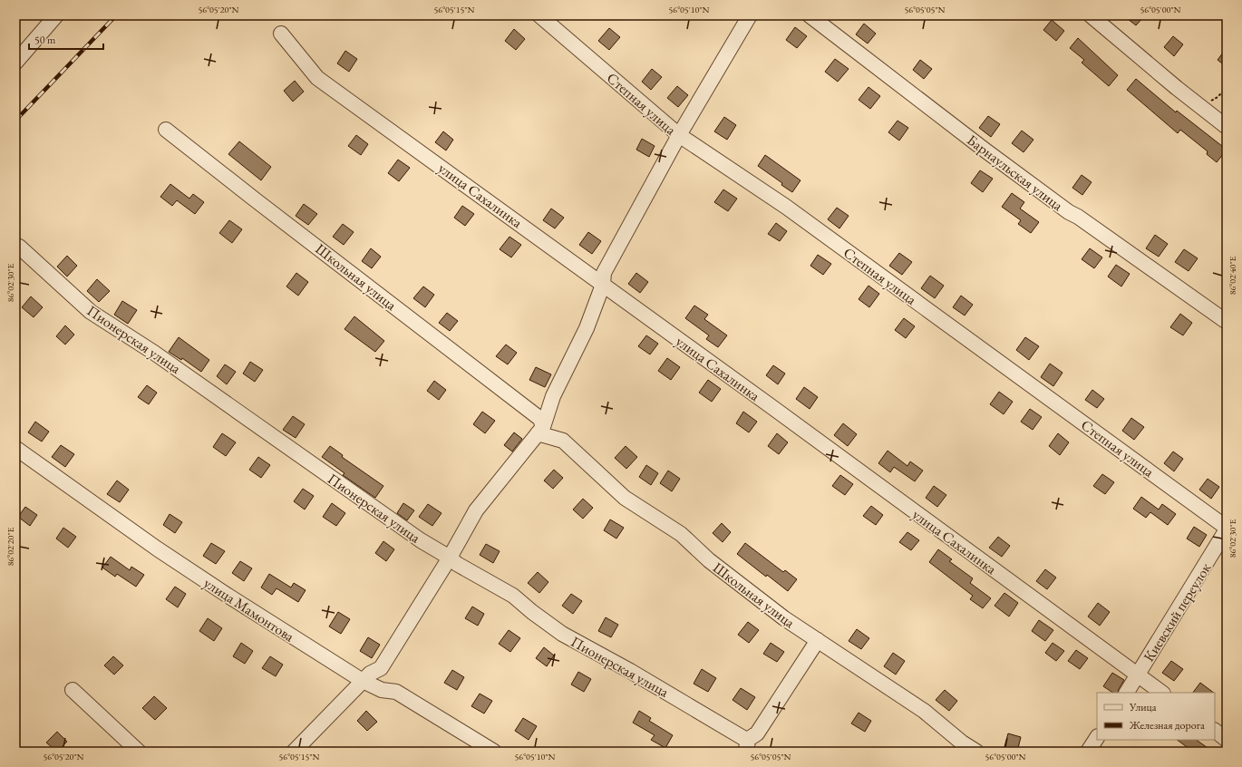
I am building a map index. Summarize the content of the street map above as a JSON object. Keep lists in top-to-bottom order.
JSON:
{
  "streets": {
    "street": [
      "Степная улица",
      "Барнаульская улица",
      "улица Сахалинка",
      "Школьная улица",
      "Пионерская улица",
      "улица Мамонтова",
      "Киевский переулок"
    ]
  },
  "crossings": [
    ["Степная улица", "Киевский переулок"],
    ["улица Сахалинка", "Киевский переулок"]
  ],
  "legend": ["Улица", "Железная дорога"],
  "scale_bar": "50 m",
  "coordinates": [
    "56°05'20\"N",
    "56°05'15\"N",
    "56°05'10\"N",
    "56°05'05\"N",
    "56°05'00\"N",
    "86°02'40\"E",
    "86°02'30\"E",
    "86°02'20\"E"
  ]
}
